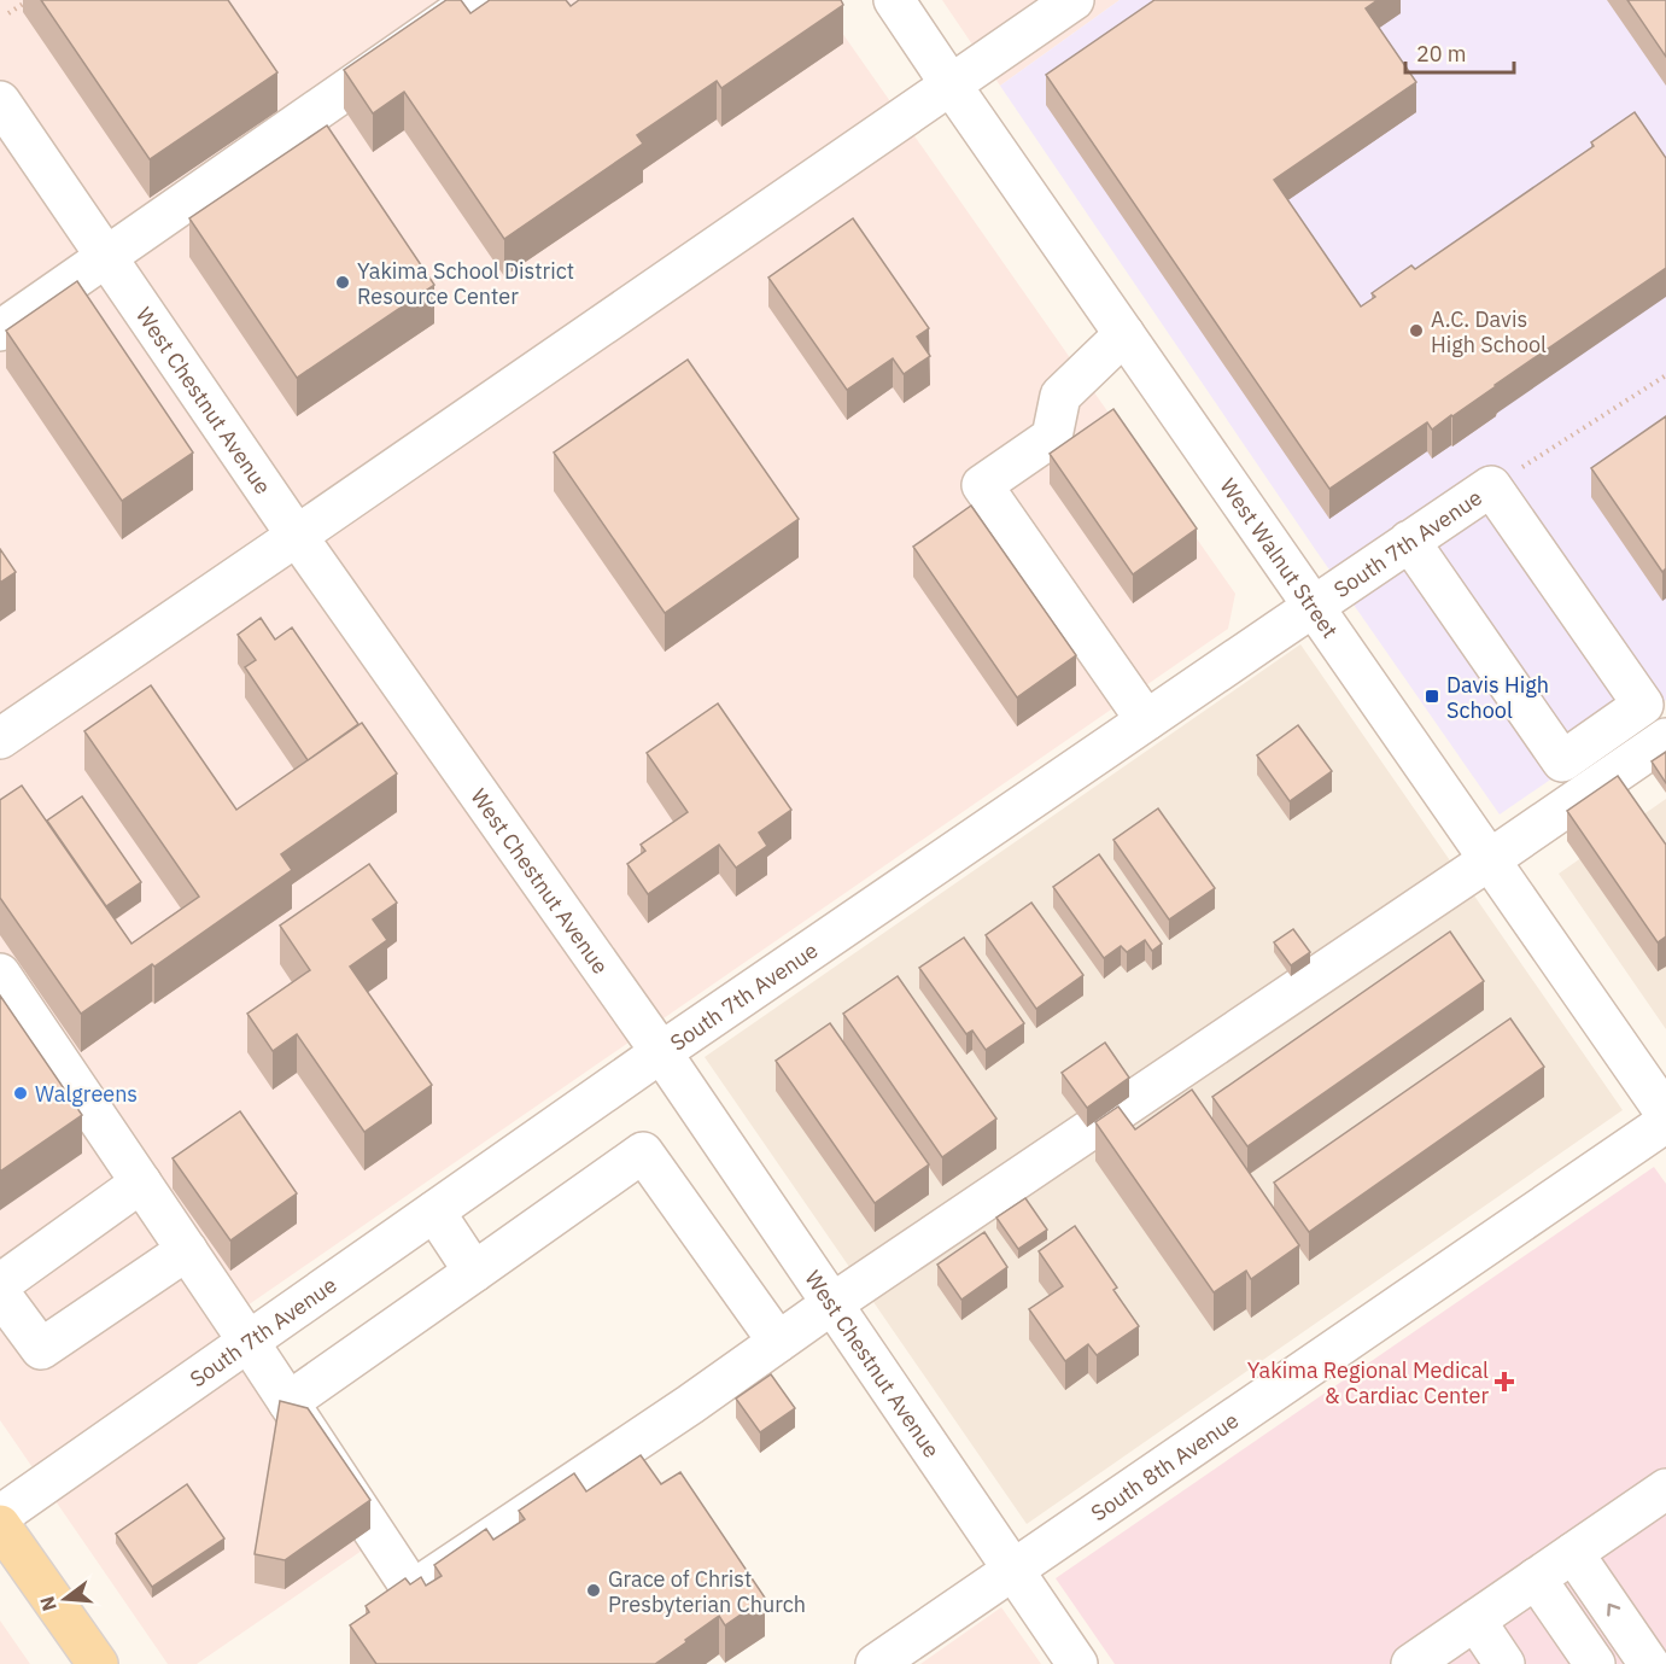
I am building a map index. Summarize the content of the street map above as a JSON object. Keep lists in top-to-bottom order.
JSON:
{
  "streets": {
    "street": [
      "West Chestnut Avenue",
      "South 7th Avenue",
      "West Walnut Street",
      "South 8th Avenue"
    ]
  },
  "crossings": [
    ["West Chestnut Avenue", "South 7th Avenue"],
    ["West Chestnut Avenue", "South 8th Avenue"],
    ["South 7th Avenue", "West Walnut Street"]
  ],
  "places": {
    "other": [
      "Yakima School District Resource Center",
      "A.C. Davis High School",
      "Walgreens",
      "Grace of Christ Presbyterian Church"
    ],
    "transit": ["Davis High School"],
    "health": ["Yakima Regional Medical & Cardiac Center"]
  },
  "scale_bar": "20 m",
  "north": "left"
}
